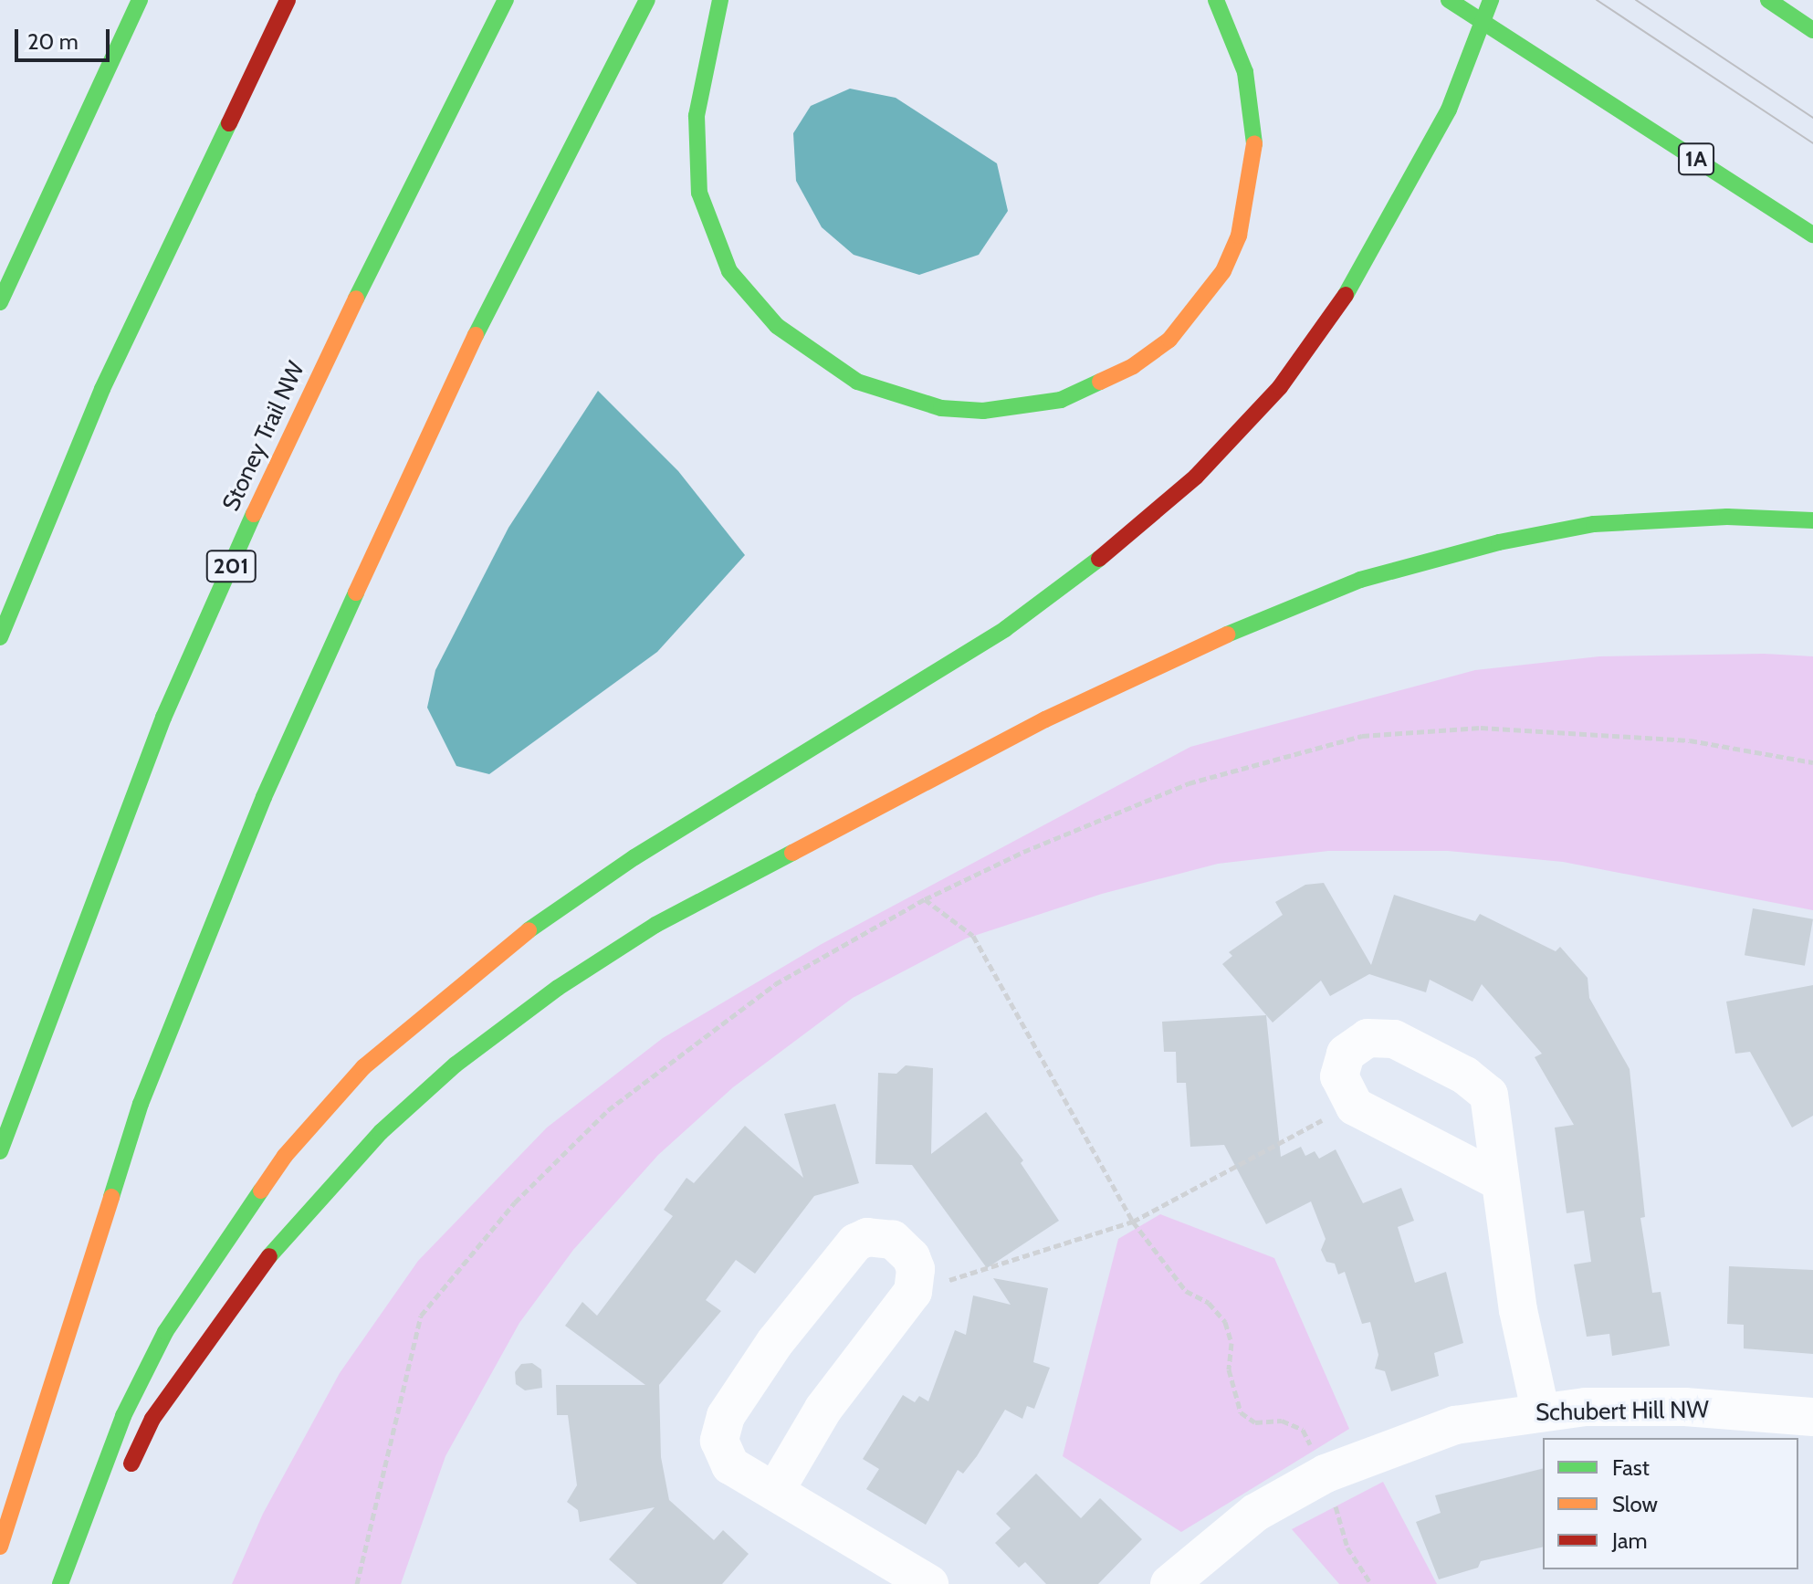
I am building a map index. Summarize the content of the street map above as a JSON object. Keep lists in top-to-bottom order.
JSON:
{
  "streets": {
    "highway": ["1A", "Stoney Trail NW", "201"],
    "street": ["Schubert Hill NW"]
  },
  "legend": ["Fast", "Slow", "Jam"],
  "scale_bar": "20 m"
}
